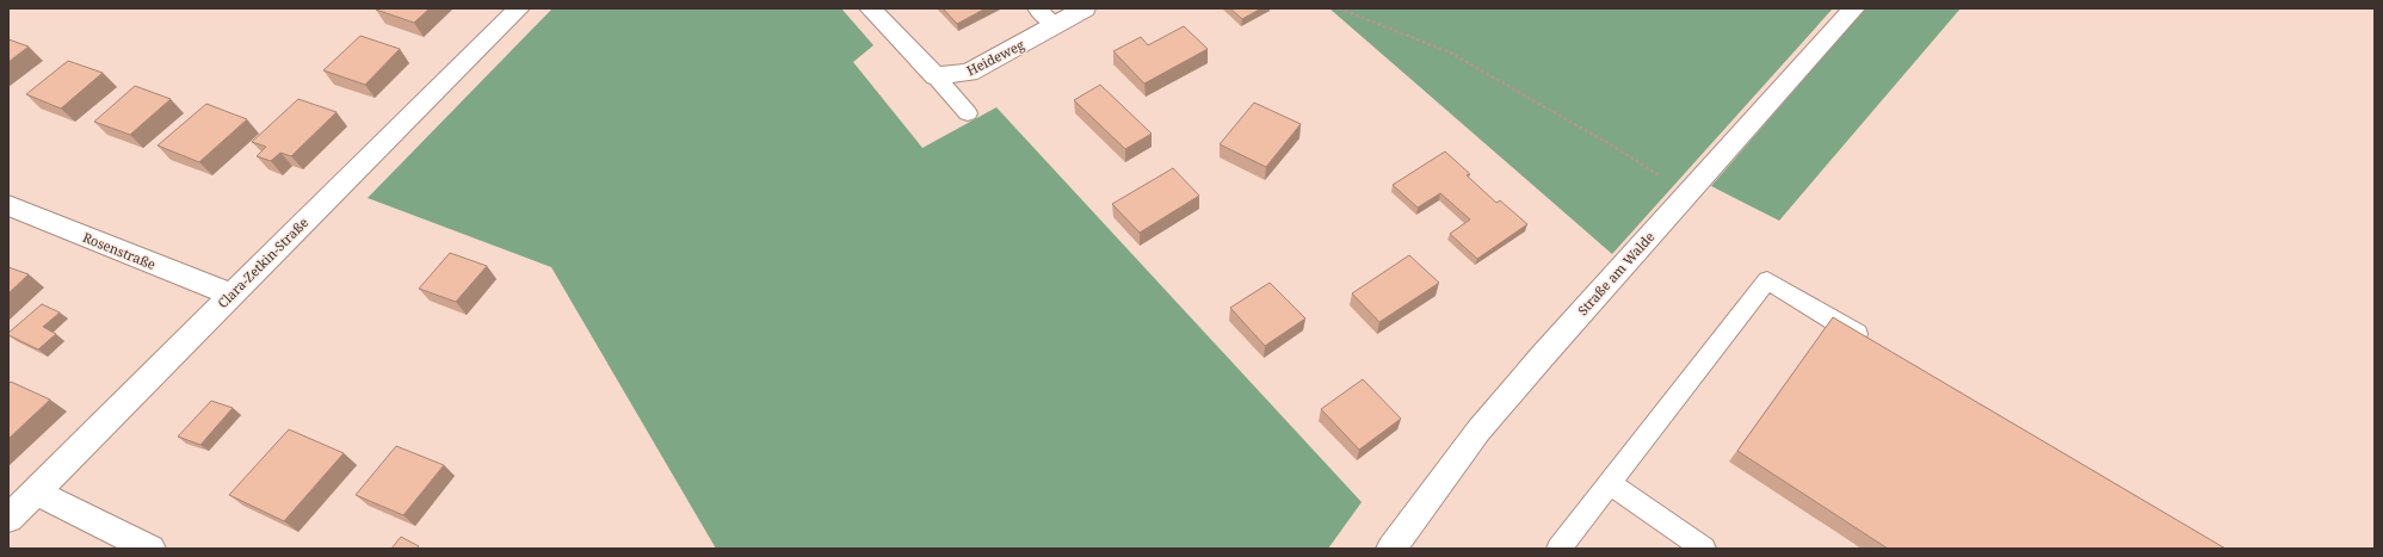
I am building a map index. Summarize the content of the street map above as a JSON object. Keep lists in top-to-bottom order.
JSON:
{
  "streets": {
    "street": [
      "Heideweg",
      "Rosenstraße",
      "Clara-Zetkin-Straße",
      "Straße am Walde"
    ]
  },
  "crossings": [
    ["Rosenstraße", "Clara-Zetkin-Straße"]
  ]
}
